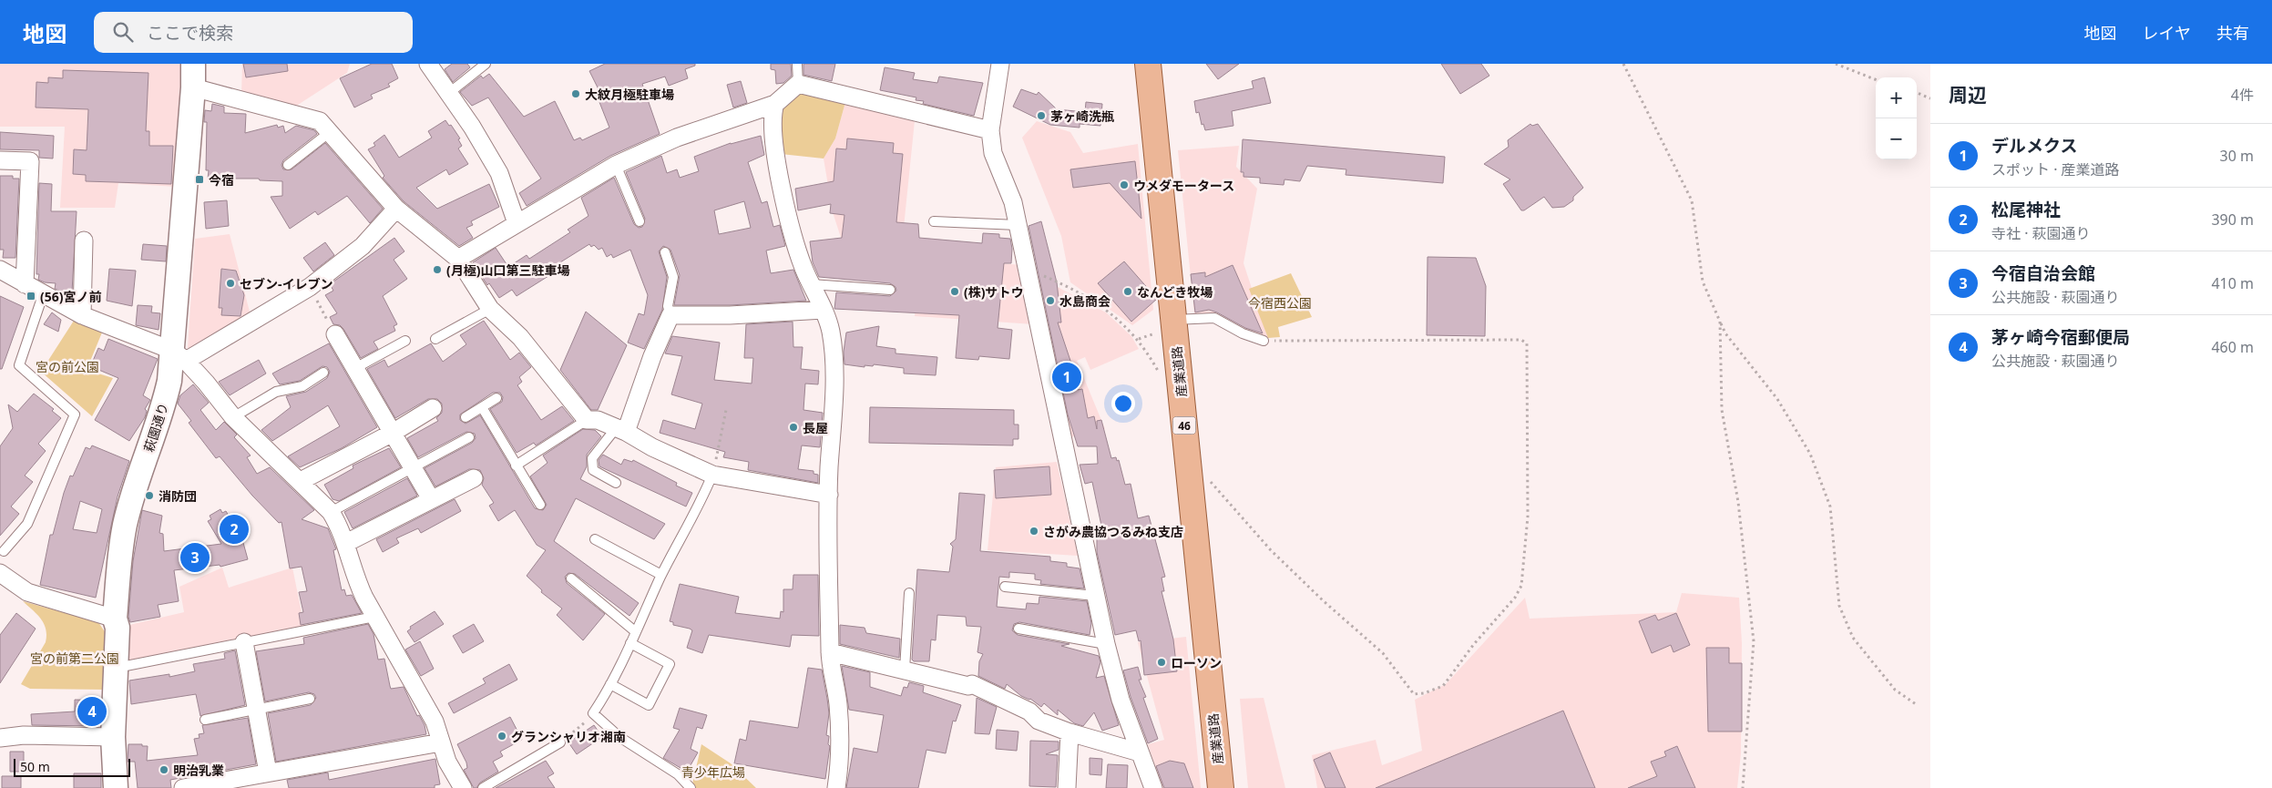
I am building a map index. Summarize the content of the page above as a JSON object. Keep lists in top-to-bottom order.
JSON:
{
  "streets": {
    "main road": ["産業道路", "46"],
    "street": ["萩園通り"]
  },
  "parks": [
    "今宿西公園",
    "宮の前公園",
    "宮の前第二公園",
    "青少年広場"
  ],
  "places": {
    "other": [
      "大紋月極駐車場",
      "茅ヶ崎洗瓶",
      "ウメダモータース",
      "(月極)山口第三駐車場",
      "セブン-イレブン",
      "(株)サトウ",
      "なんどき牧場",
      "水島商会",
      "長屋",
      "消防団",
      "さがみ農協つるみね支店",
      "ローソン",
      "グランシャリオ湘南",
      "明治乳業"
    ],
    "transit": ["今宿", "(56)宮ノ前"]
  },
  "scale_bar": "50 m",
  "page": {
    "header": "地図",
    "search": "ここで検索",
    "nav": ["地図", "レイヤ", "共有"],
    "heading": ["周辺", "4件"],
    "map_buttons": ["+", "−"],
    "list": [
      {
        "mark": "1",
        "name": "デルメクス",
        "note": "スポット · 産業道路",
        "value": "30 m"
      },
      {
        "mark": "2",
        "name": "松尾神社",
        "note": "寺社 · 萩園通り",
        "value": "390 m"
      },
      {
        "mark": "3",
        "name": "今宿自治会館",
        "note": "公共施設 · 萩園通り",
        "value": "410 m"
      },
      {
        "mark": "4",
        "name": "茅ヶ崎今宿郵便局",
        "note": "公共施設 · 萩園通り",
        "value": "460 m"
      }
    ],
    "pins": [
      "1",
      "2",
      "3",
      "4"
    ],
    "scale": "50 m"
  }
}
